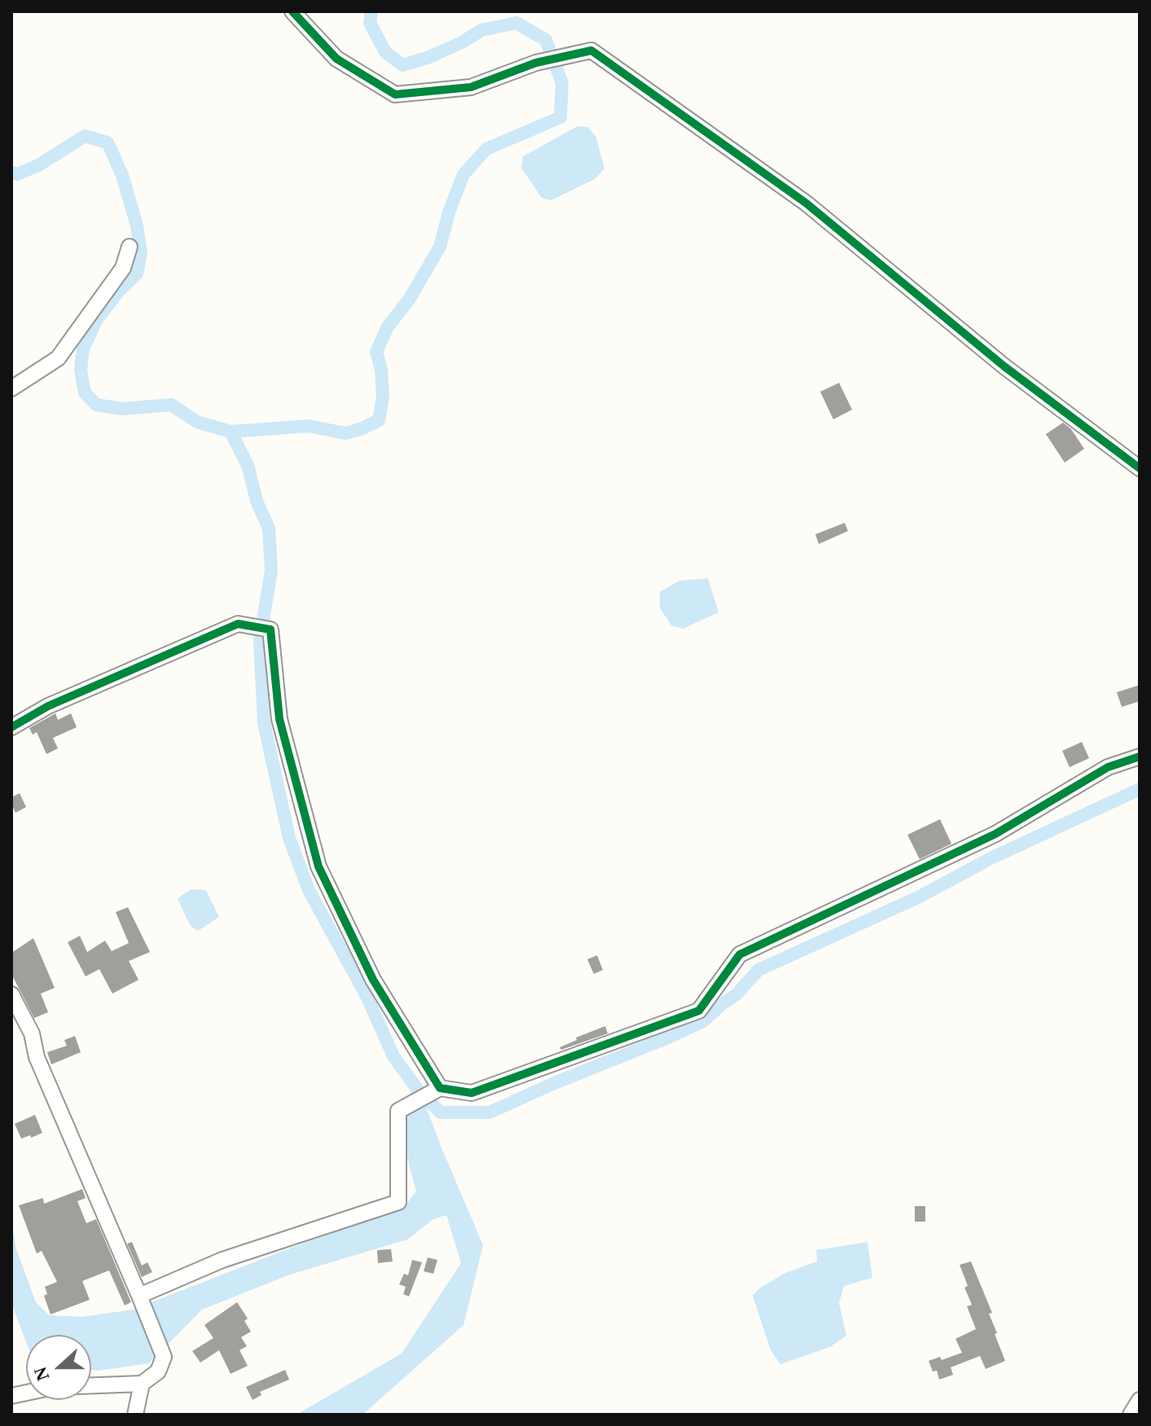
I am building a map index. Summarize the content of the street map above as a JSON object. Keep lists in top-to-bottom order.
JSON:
{
  "north": "left"
}
